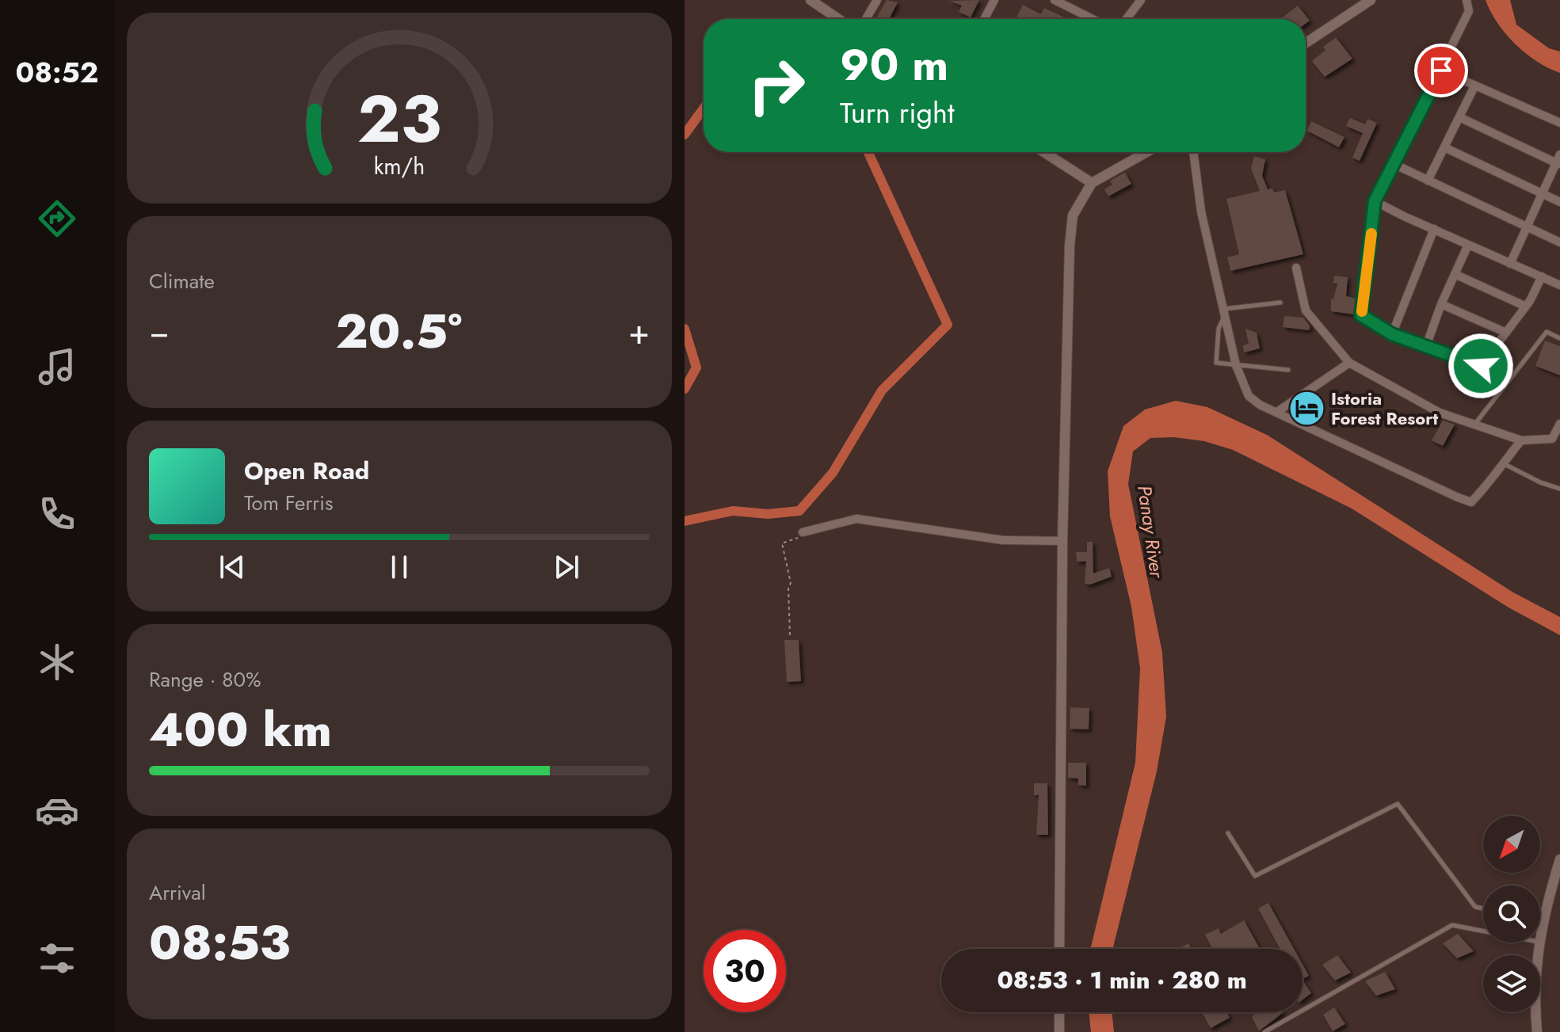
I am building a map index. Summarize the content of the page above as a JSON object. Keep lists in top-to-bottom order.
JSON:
{
  "water": ["Panay River"],
  "places": {
    "hotel": ["Istoria Forest Resort"]
  },
  "north": "bottom left",
  "page": {
    "tabs": "08:52",
    "turn": ["90 m", "Turn right"],
    "tile": [
      "Climate",
      ["Range · 80%", "400 km"],
      ["Arrival", "08:53"]
    ],
    "heat": ["−", "20.5°", "+"],
    "song": ["Open Road", "Tom Ferris"],
    "limit": "30",
    "trip": "08:53 · 1 min · 280 m",
    "gauge": ["23", "km/h"]
  }
}
